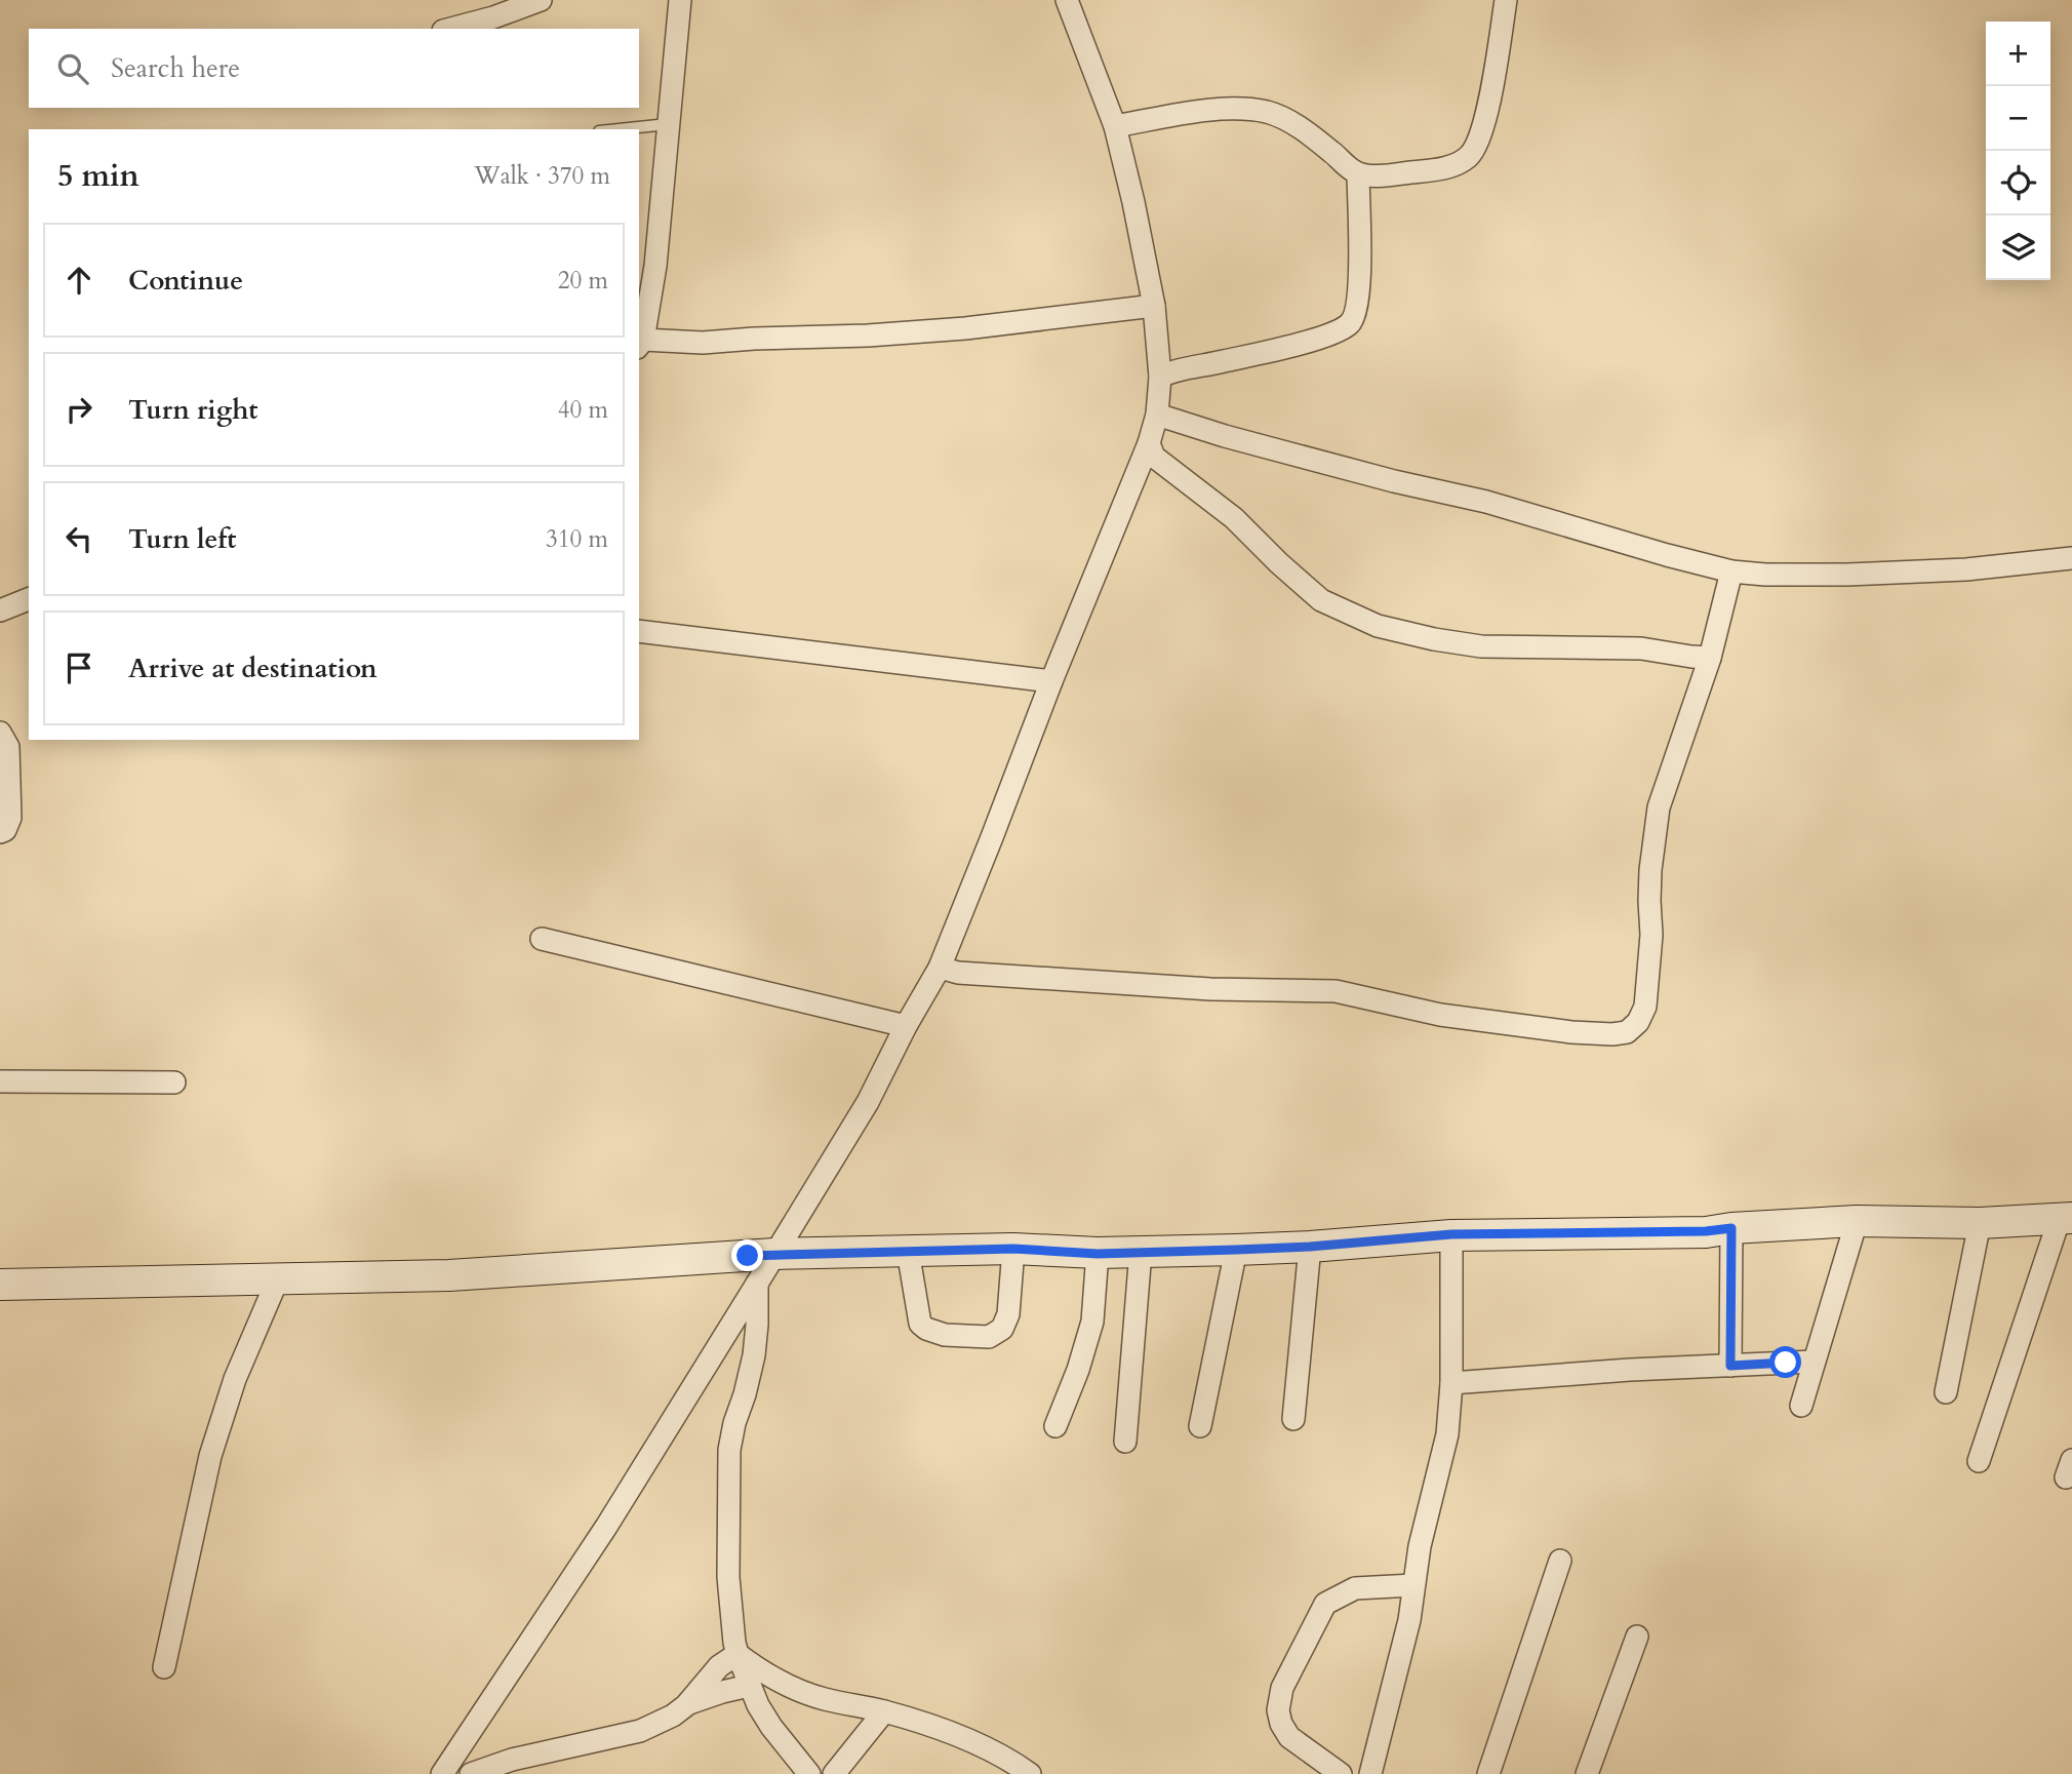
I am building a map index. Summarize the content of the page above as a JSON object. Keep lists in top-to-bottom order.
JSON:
{
  "page": {
    "map_buttons": ["+", "−"],
    "search": "Search here",
    "heading": ["5 min", "Walk · 370 m"],
    "list": [
      ["Continue", "20 m"],
      ["Turn right", "40 m"],
      ["Turn left", "310 m"],
      "Arrive at destination"
    ]
  }
}
